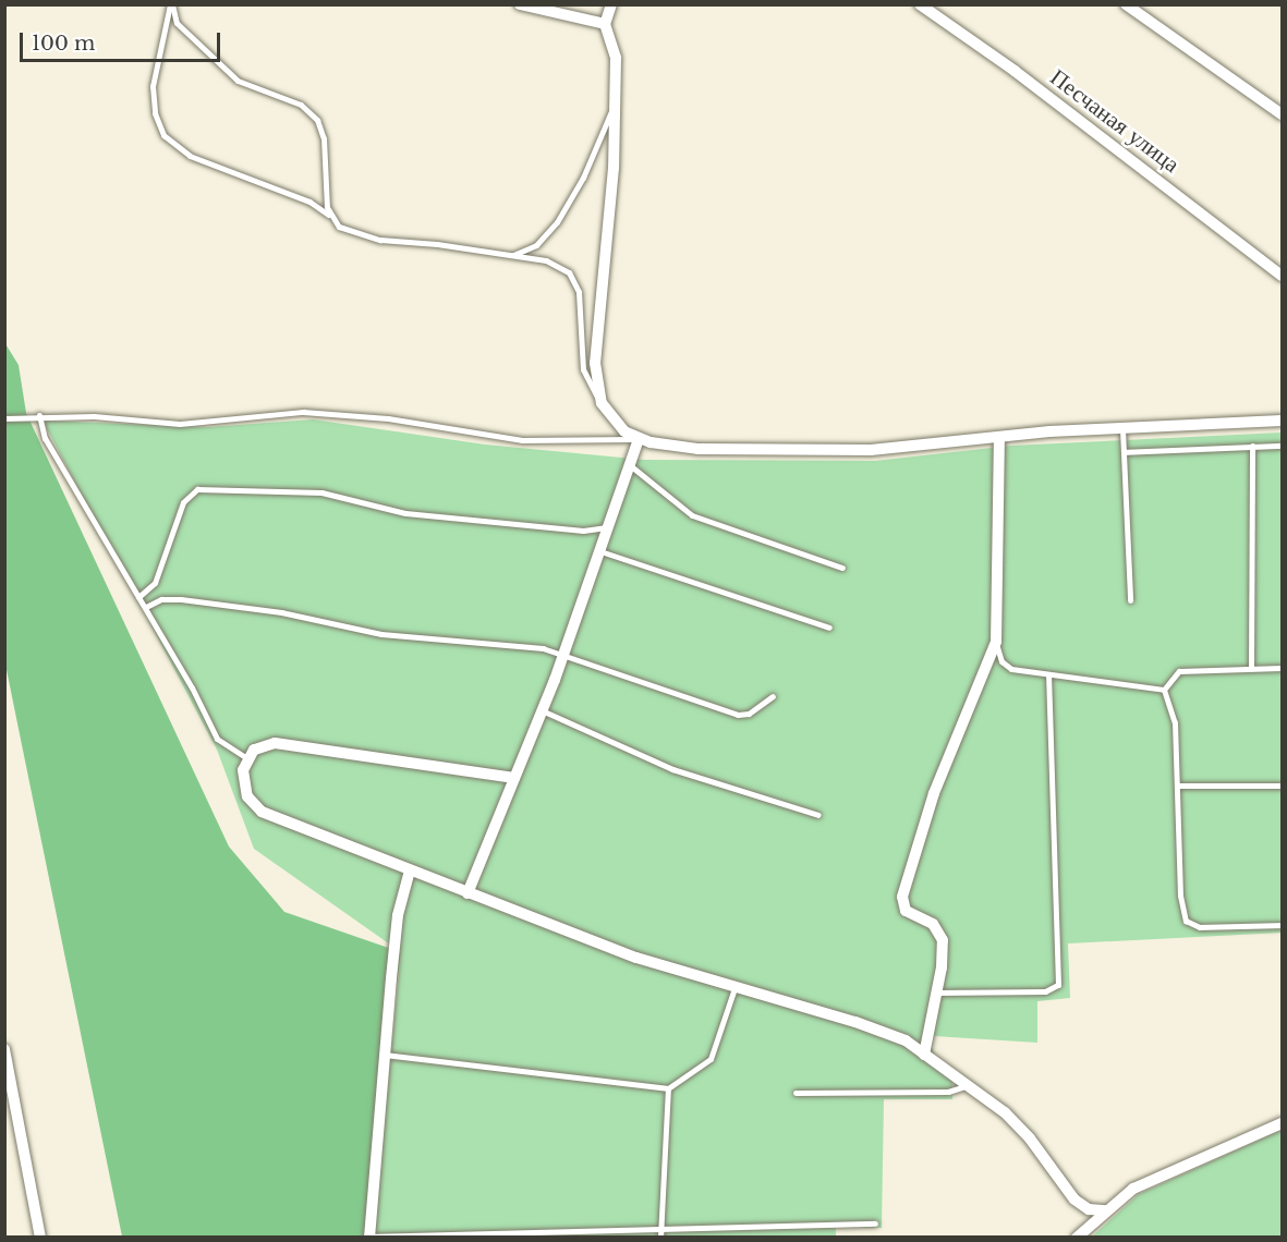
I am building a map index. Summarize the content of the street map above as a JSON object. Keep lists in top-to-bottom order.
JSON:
{
  "streets": {
    "street": ["Песчаная улица"]
  },
  "scale_bar": "100 m"
}
